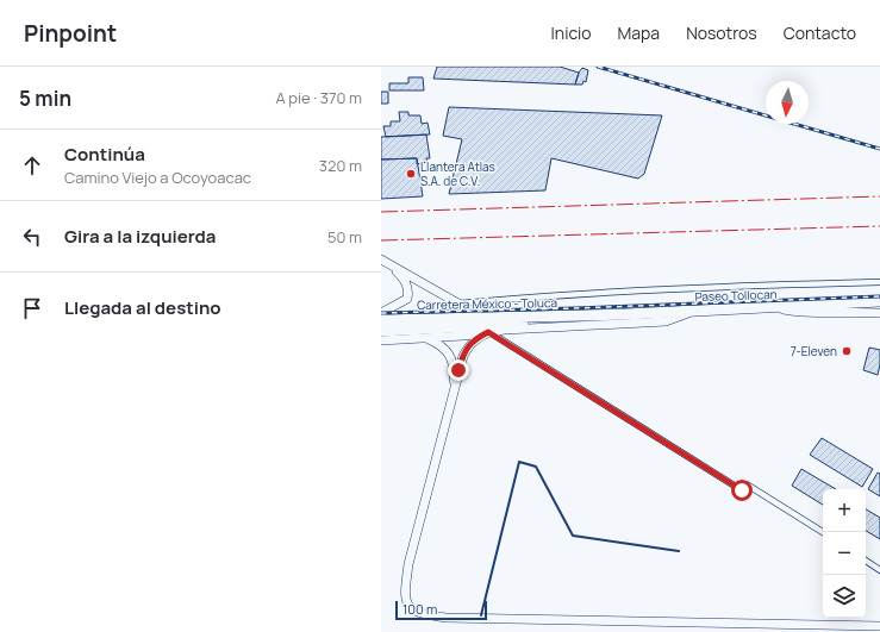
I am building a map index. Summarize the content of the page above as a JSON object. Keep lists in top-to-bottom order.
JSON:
{
  "streets": {
    "highway": ["Paseo Tollocan", "Carretera México - Toluca"]
  },
  "crossings": [
    ["Paseo Tollocan", "Carretera México - Toluca"]
  ],
  "places": ["Llantera Atlas S.A. de C.V.", "7-Eleven"],
  "scale_bar": "100 m",
  "north": "bottom",
  "page": {
    "header": "Pinpoint",
    "nav": [
      "Inicio",
      "Mapa",
      "Nosotros",
      "Contacto"
    ],
    "heading": ["5 min", "A pie · 370 m"],
    "list": [
      ["Continúa", "Camino Viejo a Ocoyoacac", "320 m"],
      ["Gira a la izquierda", "50 m"],
      "Llegada al destino"
    ],
    "map_buttons": ["+", "−"],
    "scale": "100 m"
  }
}
